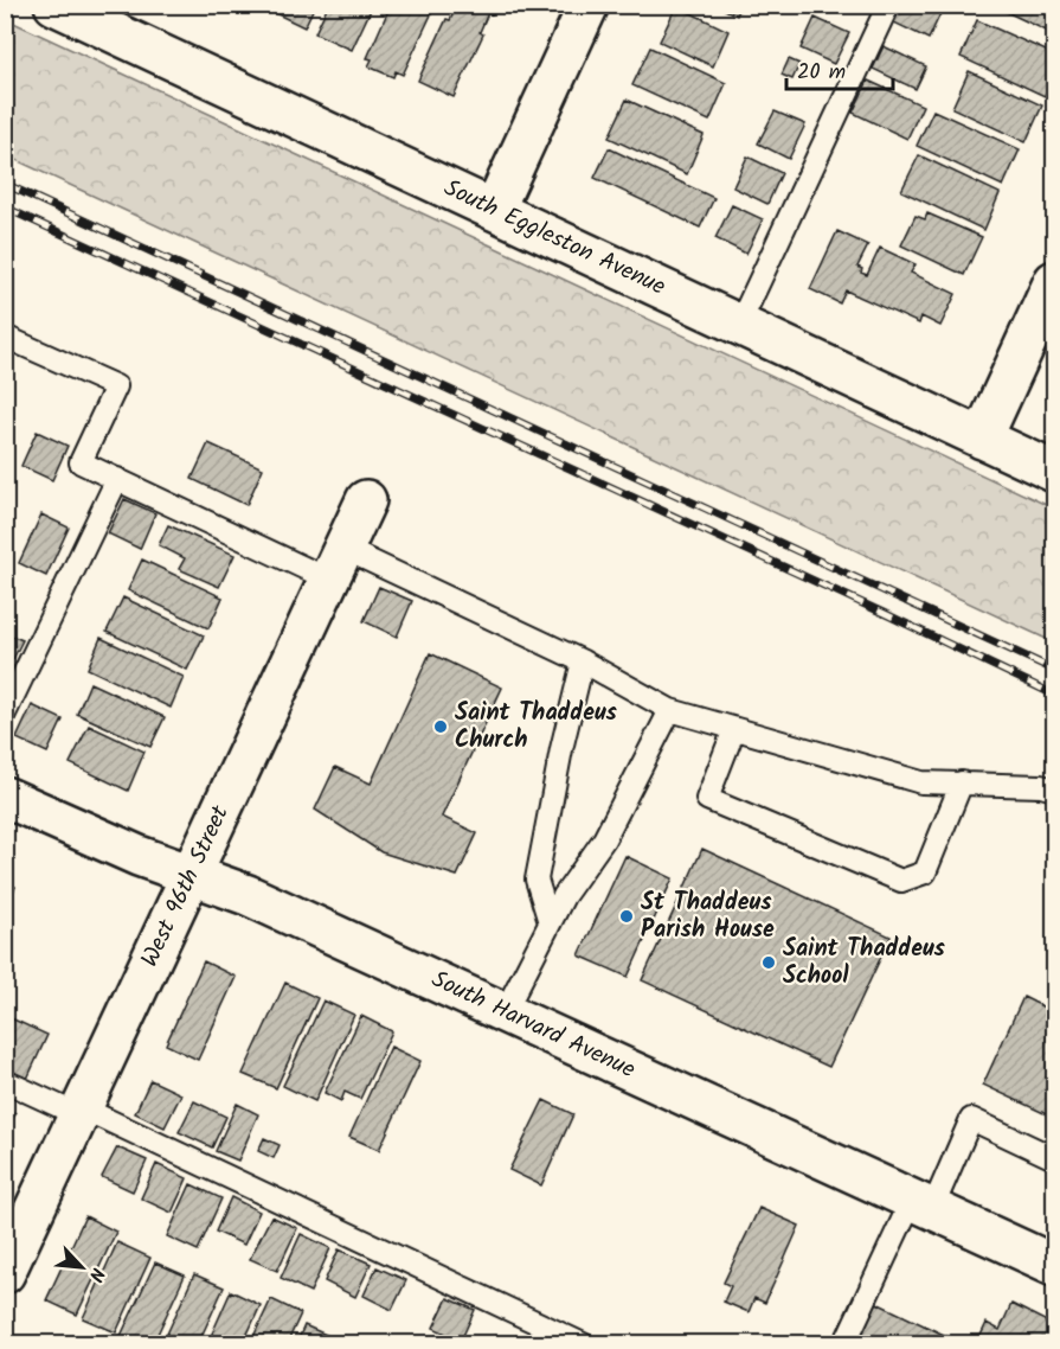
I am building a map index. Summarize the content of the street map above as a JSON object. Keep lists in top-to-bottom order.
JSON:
{
  "streets": {
    "street": ["South Eggleston Avenue", "West 96th Street", "South Harvard Avenue"]
  },
  "crossings": [
    ["West 96th Street", "South Harvard Avenue"]
  ],
  "places": ["Saint Thaddeus Church", "St Thaddeus Parish House", "Saint Thaddeus School"],
  "scale_bar": "20 m",
  "north": "bottom right"
}
